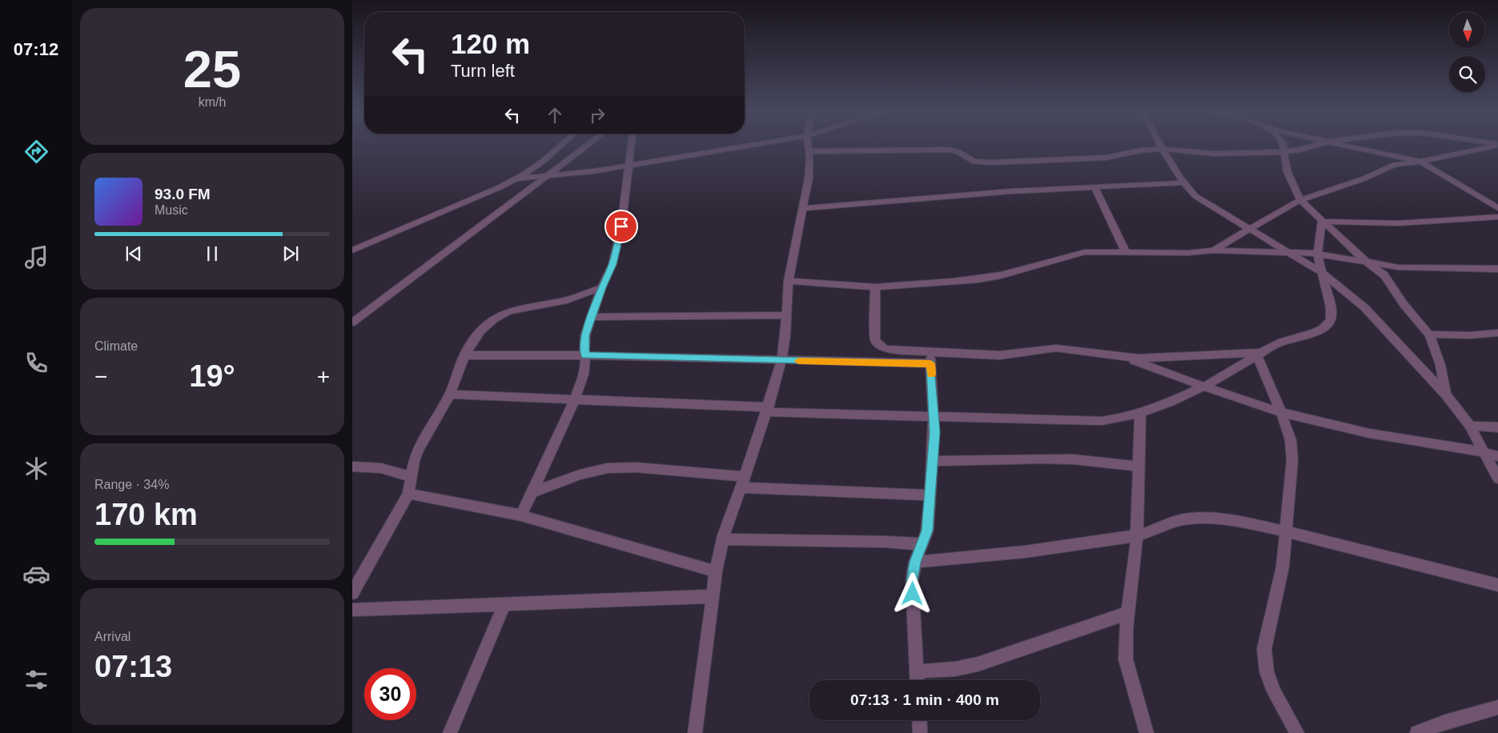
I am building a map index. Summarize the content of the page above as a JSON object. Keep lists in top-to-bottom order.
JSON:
{
  "north": "bottom",
  "page": {
    "tabs": "07:12",
    "tile": [
      ["25", "km/h"],
      "Climate",
      ["Range · 34%", "170 km"],
      ["Arrival", "07:13"]
    ],
    "turn": ["120 m", "Turn left"],
    "song": ["93.0 FM", "Music"],
    "heat": ["−", "19°", "+"],
    "limit": "30",
    "trip": "07:13 · 1 min · 400 m"
  }
}
